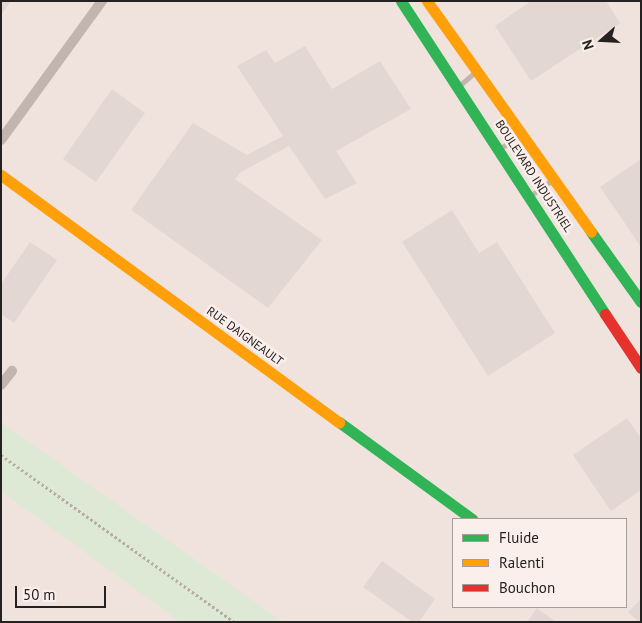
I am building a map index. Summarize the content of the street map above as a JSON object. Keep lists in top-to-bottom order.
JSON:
{
  "streets": {
    "street": ["BOULEVARD INDUSTRIEL", "RUE DAIGNEAULT"]
  },
  "legend": ["Fluide", "Ralenti", "Bouchon"],
  "scale_bar": "50 m",
  "north": "left"
}
